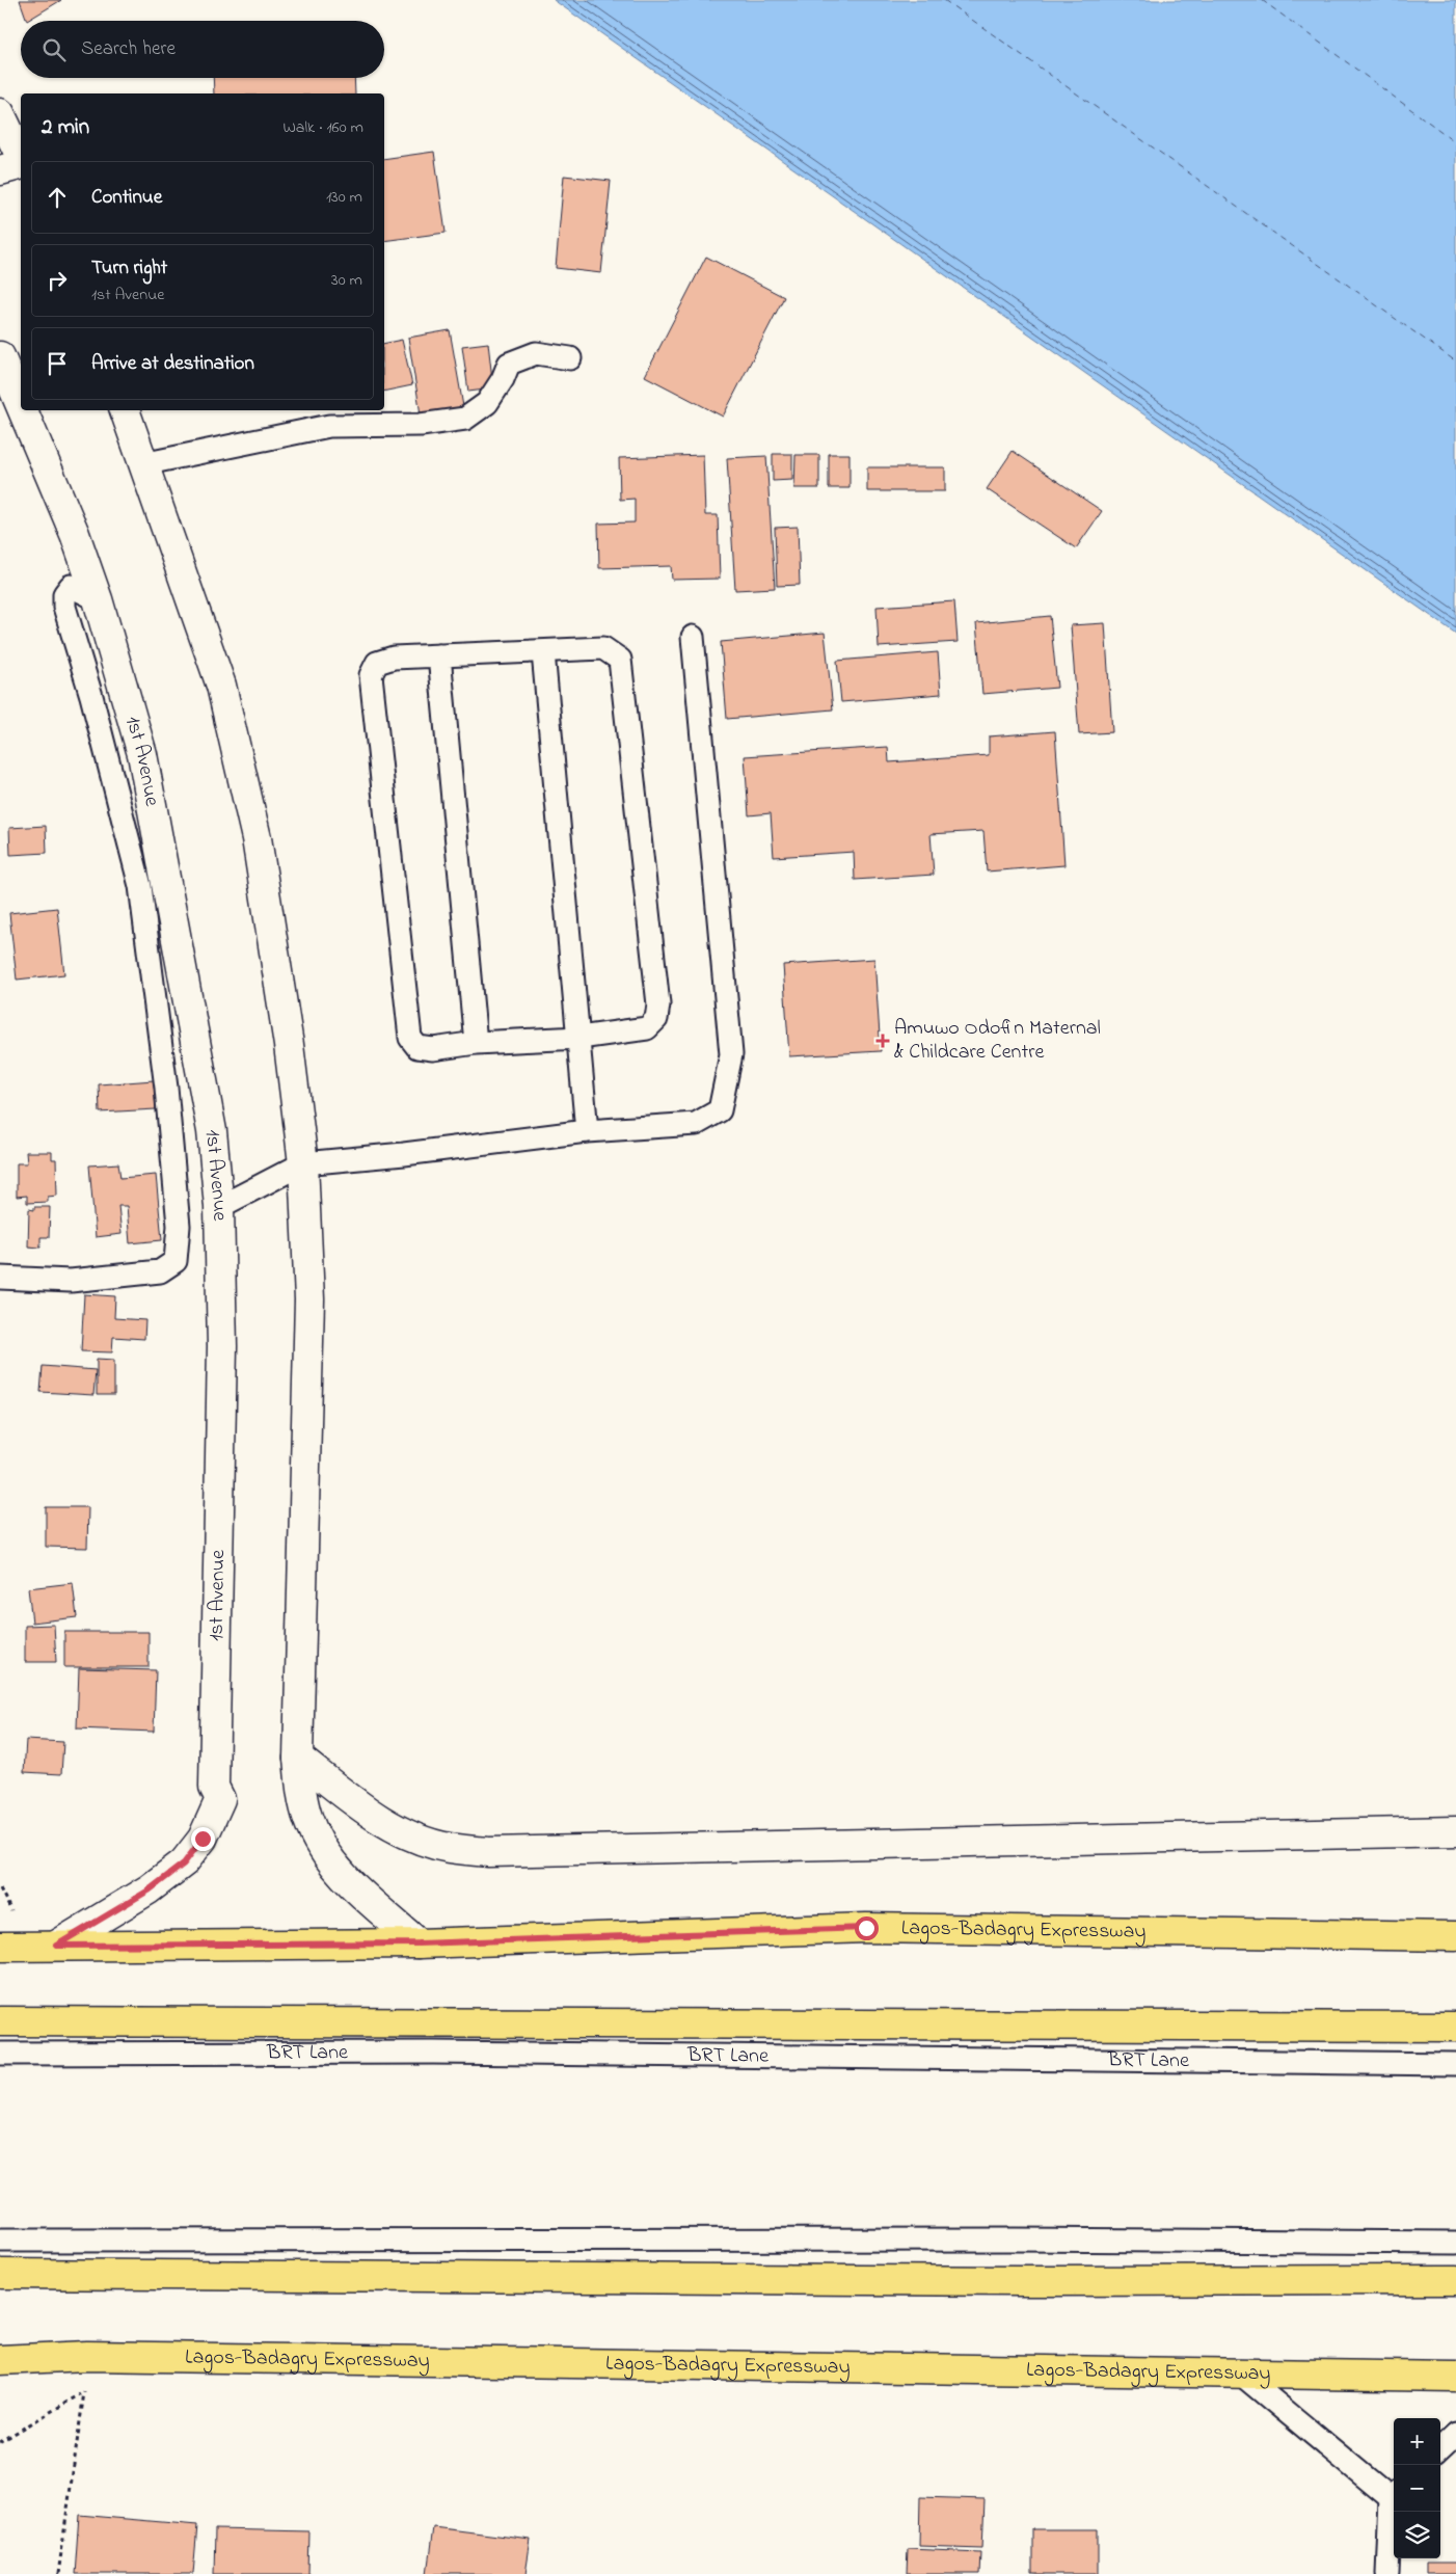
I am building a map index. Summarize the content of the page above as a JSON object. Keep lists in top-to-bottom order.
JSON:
{
  "streets": {
    "main road": ["1st Avenue", "Lagos-Badagry Expressway"],
    "lane": ["BRT Lane"]
  },
  "crossings": [
    ["1st Avenue", "Lagos-Badagry Expressway"]
  ],
  "places": {
    "health": ["Amuwo Odofin Maternal & Childcare Centre"]
  },
  "page": {
    "search": "Search here",
    "heading": ["2 min", "Walk · 160 m"],
    "list": [
      ["Continue", "130 m"],
      ["Turn right", "1st Avenue", "30 m"],
      "Arrive at destination"
    ],
    "map_buttons": ["+", "−"]
  }
}
